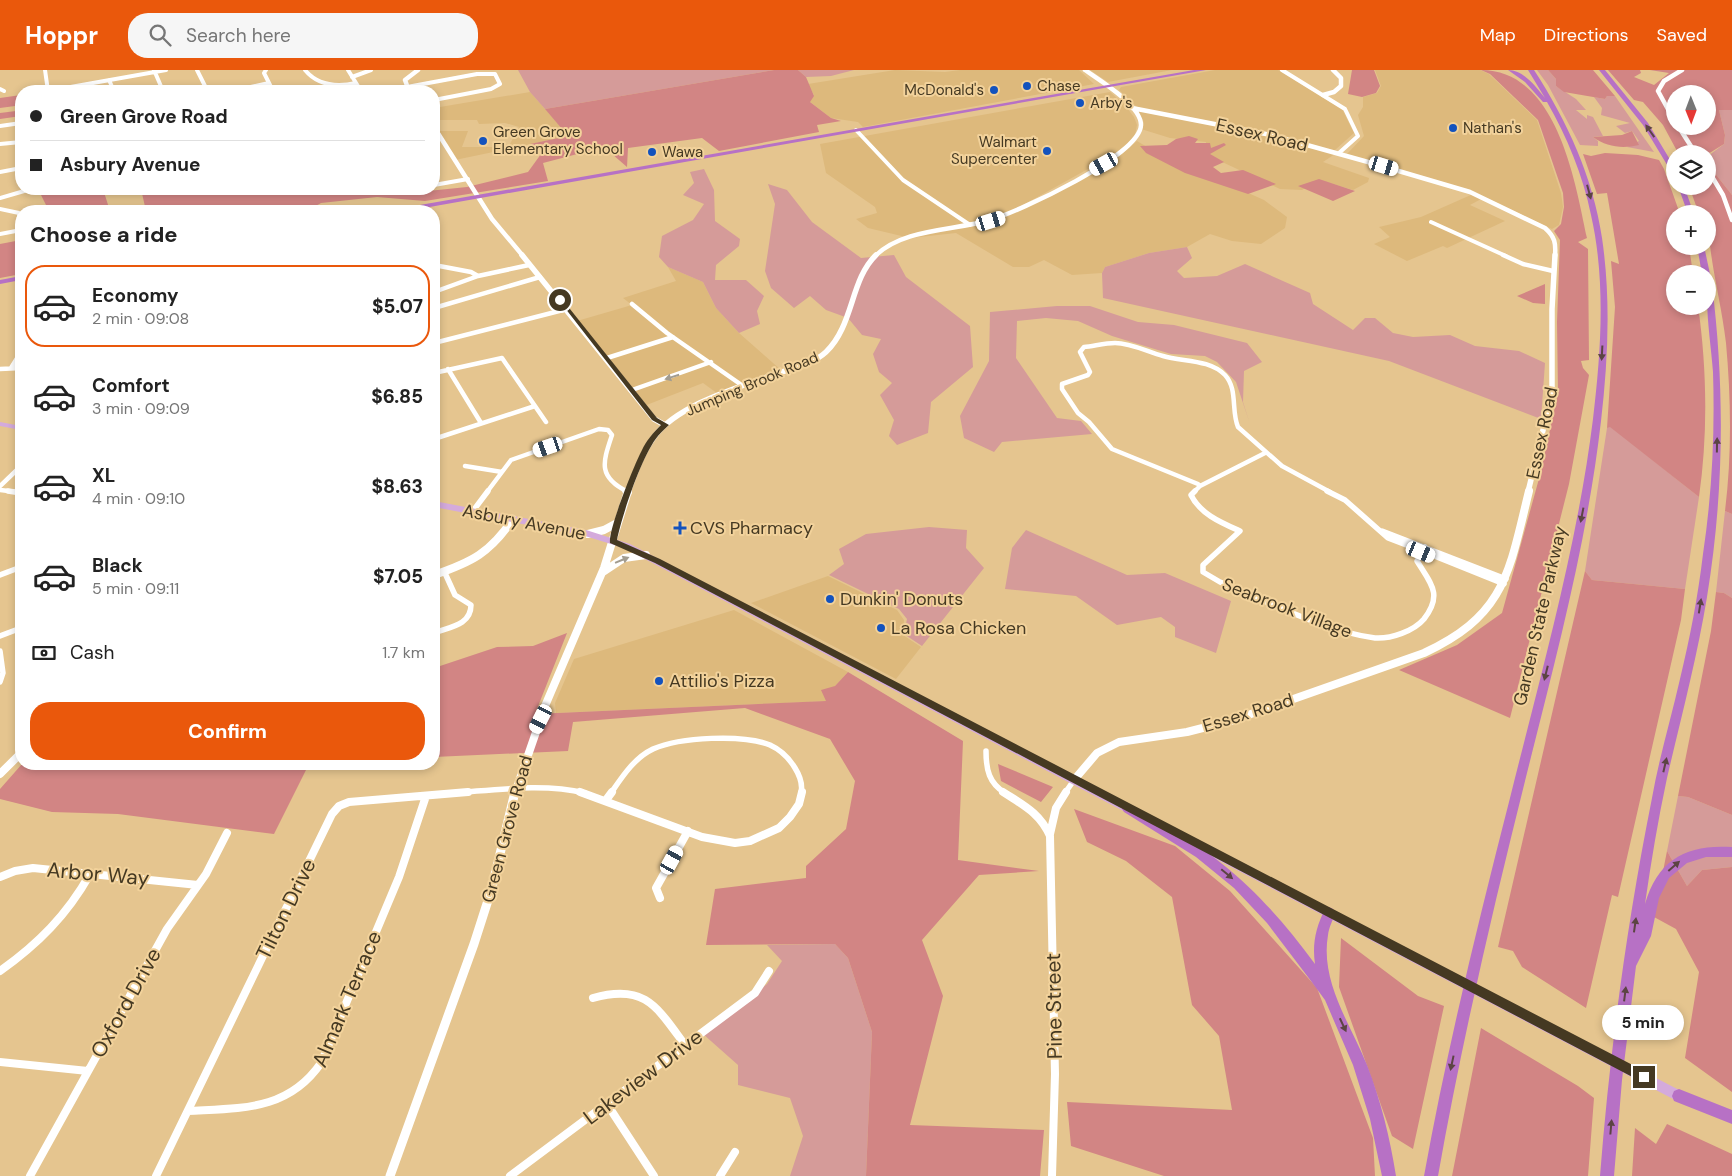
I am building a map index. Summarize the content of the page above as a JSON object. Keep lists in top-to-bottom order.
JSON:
{
  "streets": {
    "highway": ["Garden State Parkway"],
    "main road": ["Asbury Avenue"],
    "street": [
      "Essex Road",
      "Jumping Brook Road",
      "Seabrook Village",
      "Green Grove Road",
      "Arbor Way",
      "Tilton Drive",
      "Almark Terrace",
      "Oxford Drive",
      "Pine Street",
      "Lakeview Drive"
    ]
  },
  "crossings": [
    ["Essex Road", "Jumping Brook Road"],
    ["Essex Road", "Asbury Avenue"],
    ["Essex Road", "Pine Street"],
    ["Jumping Brook Road", "Green Grove Road"],
    ["Asbury Avenue", "Green Grove Road"],
    ["Asbury Avenue", "Pine Street"],
    ["Green Grove Road", "Tilton Drive"],
    ["Arbor Way", "Oxford Drive"],
    ["Tilton Drive", "Almark Terrace"]
  ],
  "one_way": ["Garden State Parkway"],
  "places": {
    "other": [
      "Chase",
      "McDonald's",
      "Arby's",
      "Nathan's",
      "Green Grove Elementary School",
      "Walmart Supercenter",
      "Wawa",
      "Dunkin' Donuts",
      "La Rosa Chicken",
      "Attilio's Pizza"
    ],
    "health": ["CVS Pharmacy"]
  },
  "north": "bottom",
  "page": {
    "header": "Hoppr",
    "search": "Search here",
    "nav": ["Map", "Directions", "Saved"],
    "map_buttons": ["+", "−"],
    "banner": ["Green Grove Road", "Asbury Avenue"],
    "heading": "Choose a ride",
    "list": [
      {
        "name": "Economy",
        "note": "2 min · 09:08",
        "value": "$5.07"
      },
      {
        "name": "Comfort",
        "note": "3 min · 09:09",
        "value": "$6.85"
      },
      {
        "name": "XL",
        "note": "4 min · 09:10",
        "value": "$8.63"
      },
      {
        "name": "Black",
        "note": "5 min · 09:11",
        "value": "$7.05"
      }
    ],
    "pay": ["Cash", "1.7 km"],
    "buttons": "Confirm",
    "bubble": "5 min"
  }
}
